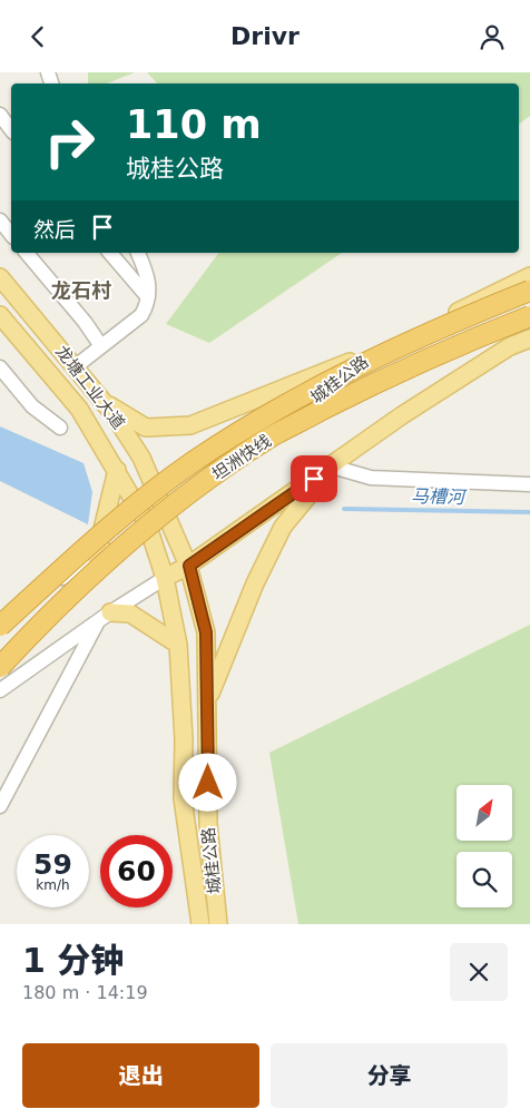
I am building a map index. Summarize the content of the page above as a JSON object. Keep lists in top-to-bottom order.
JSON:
{
  "streets": {
    "highway": ["坦洲快线"],
    "main road": ["城桂公路", "龙塘工业大道"]
  },
  "crossings": [
    ["城桂公路", "龙塘工业大道"]
  ],
  "districts": ["龙石村"],
  "water": ["马槽河"],
  "north": "top right",
  "page": {
    "header": "Drivr",
    "turn": ["110 m", "城桂公路"],
    "then": "然后",
    "speed": "59 km/h",
    "limit": "60",
    "heading": ["1 分钟", "180 m · 14:19"],
    "buttons": ["退出", "分享"]
  }
}
